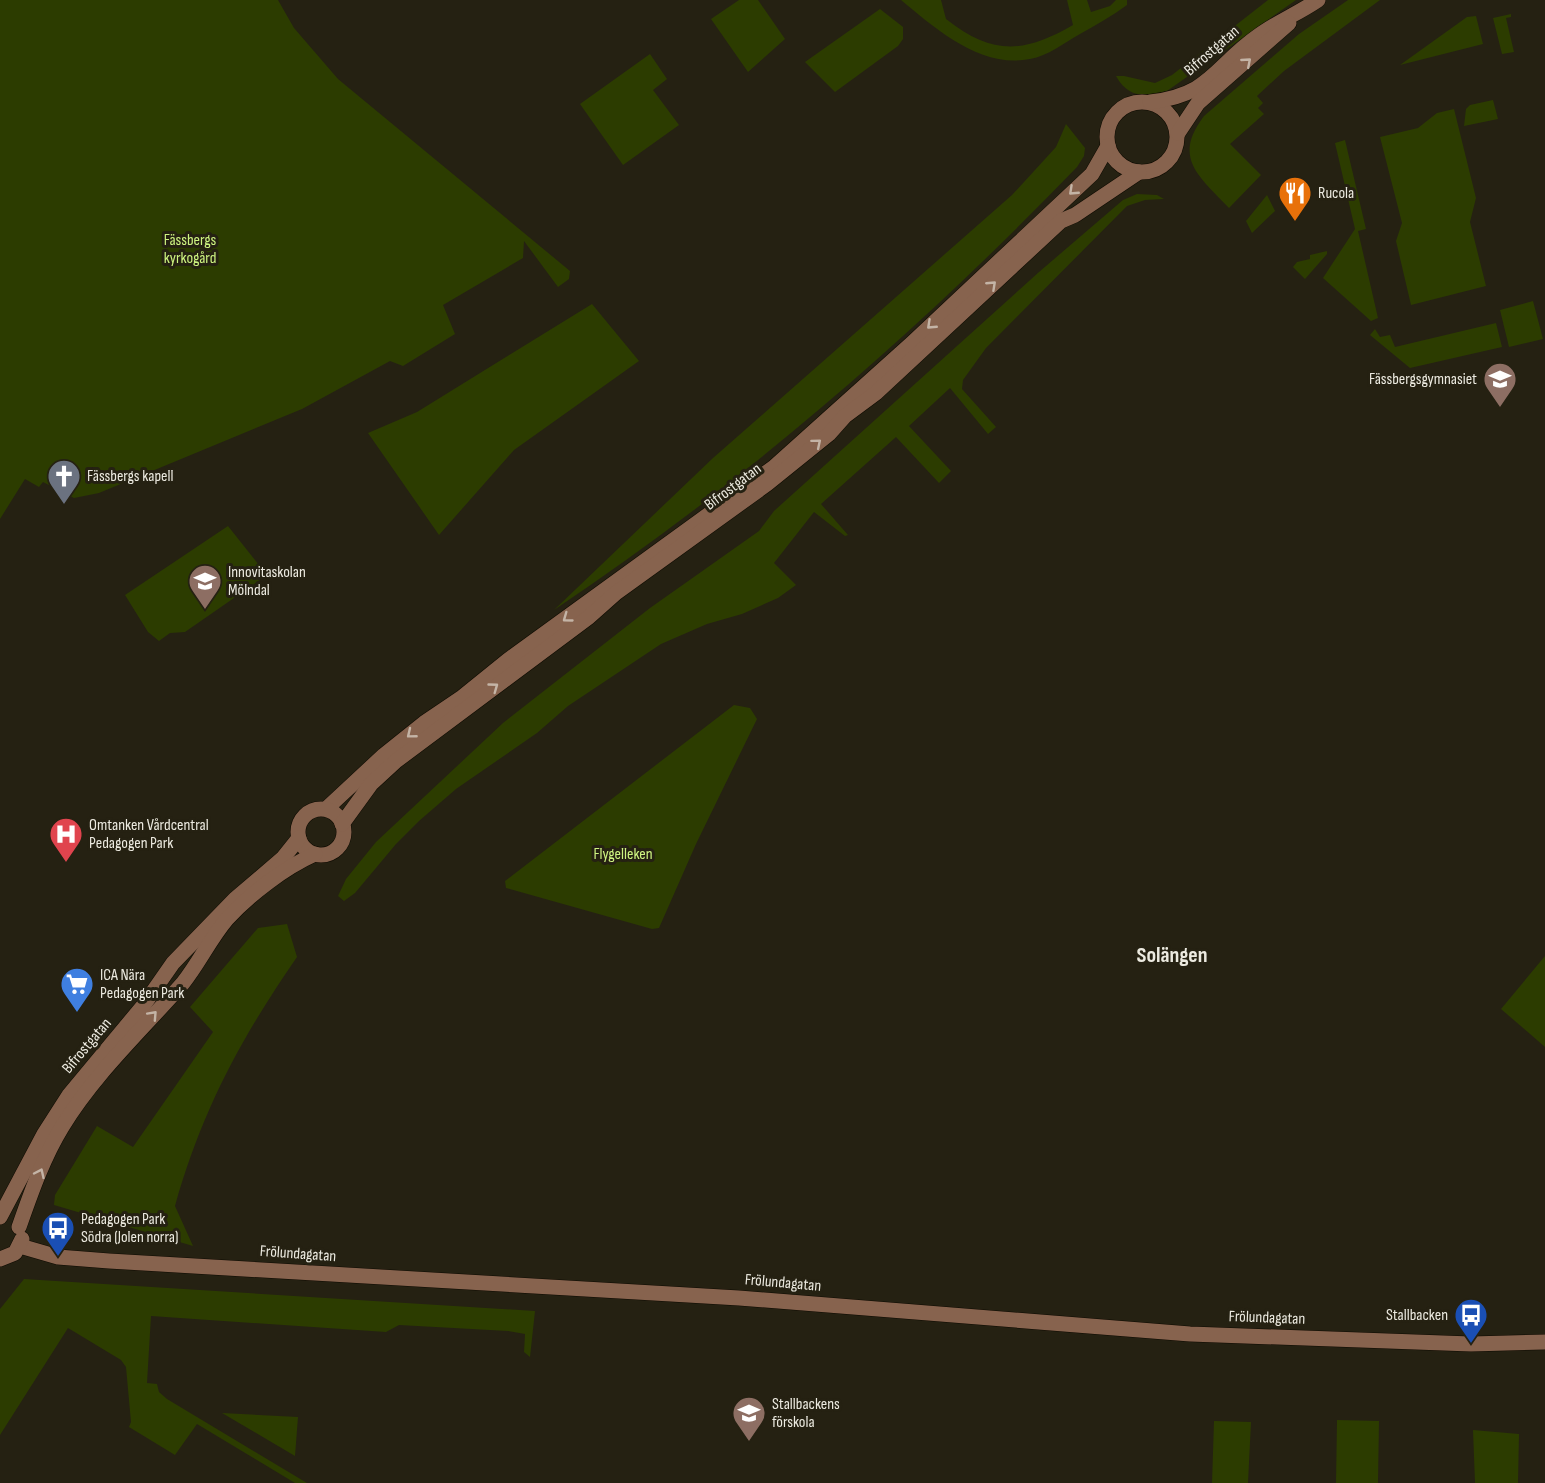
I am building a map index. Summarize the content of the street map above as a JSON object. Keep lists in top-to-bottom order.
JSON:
{
  "streets": {
    "main road": ["Bifrostgatan", "Frölundagatan"]
  },
  "crossings": [
    ["Bifrostgatan", "Frölundagatan"]
  ],
  "districts": ["Solängen"],
  "parks": ["Fässbergs kyrkogård", "Flygelleken"],
  "places": {
    "restaurant": ["Rucola"],
    "school or university": ["Fässbergsgymnasiet", "Innovitaskolan Mölndal", "Stallbackens förskola"],
    "church": ["Fässbergs kapell"],
    "hospital": ["Omtanken Vårdcentral Pedagogen Park"],
    "supermarket": ["ICA Nära Pedagogen Park"],
    "bus stop": ["Pedagogen Park Södra (Jolen norra)", "Stallbacken"]
  }
}
